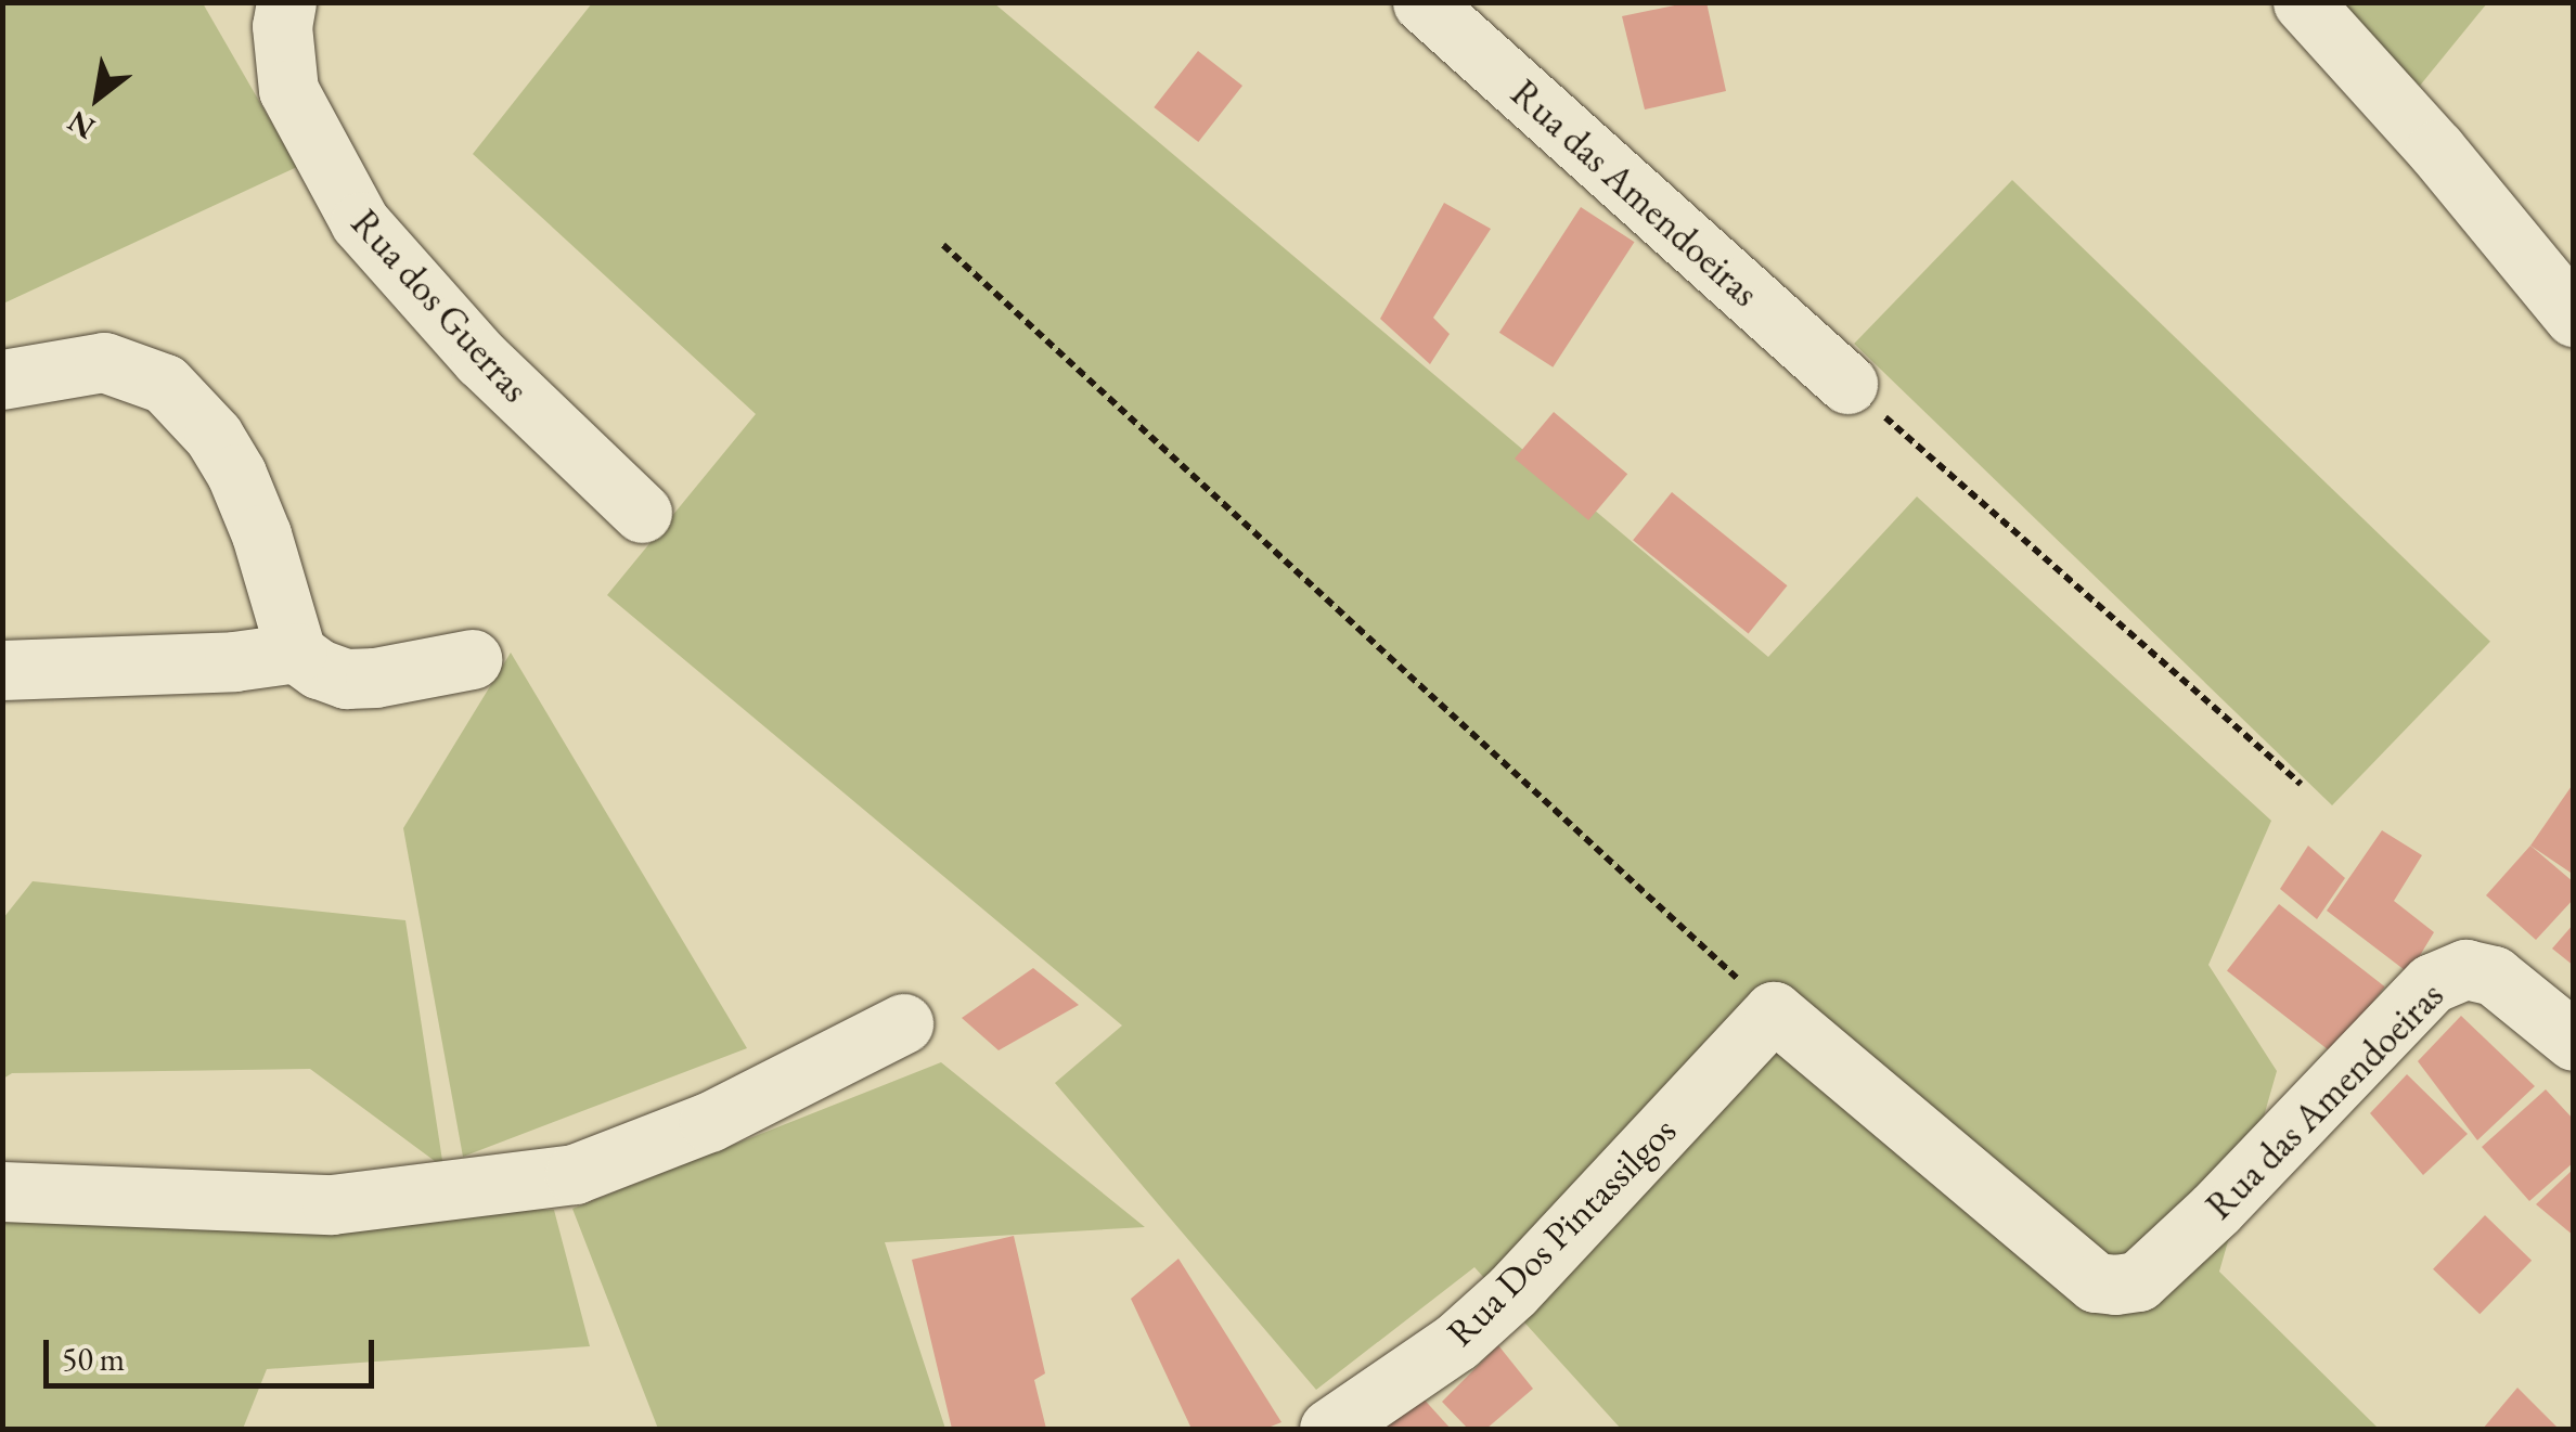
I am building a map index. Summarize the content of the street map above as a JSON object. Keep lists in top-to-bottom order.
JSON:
{
  "streets": {
    "street": ["Rua das Amendoeiras", "Rua dos Guerras", "Rua Dos Pintassilgos"]
  },
  "crossings": [
    ["Rua das Amendoeiras", "Rua Dos Pintassilgos"]
  ],
  "scale_bar": "50 m",
  "north": "bottom left"
}
